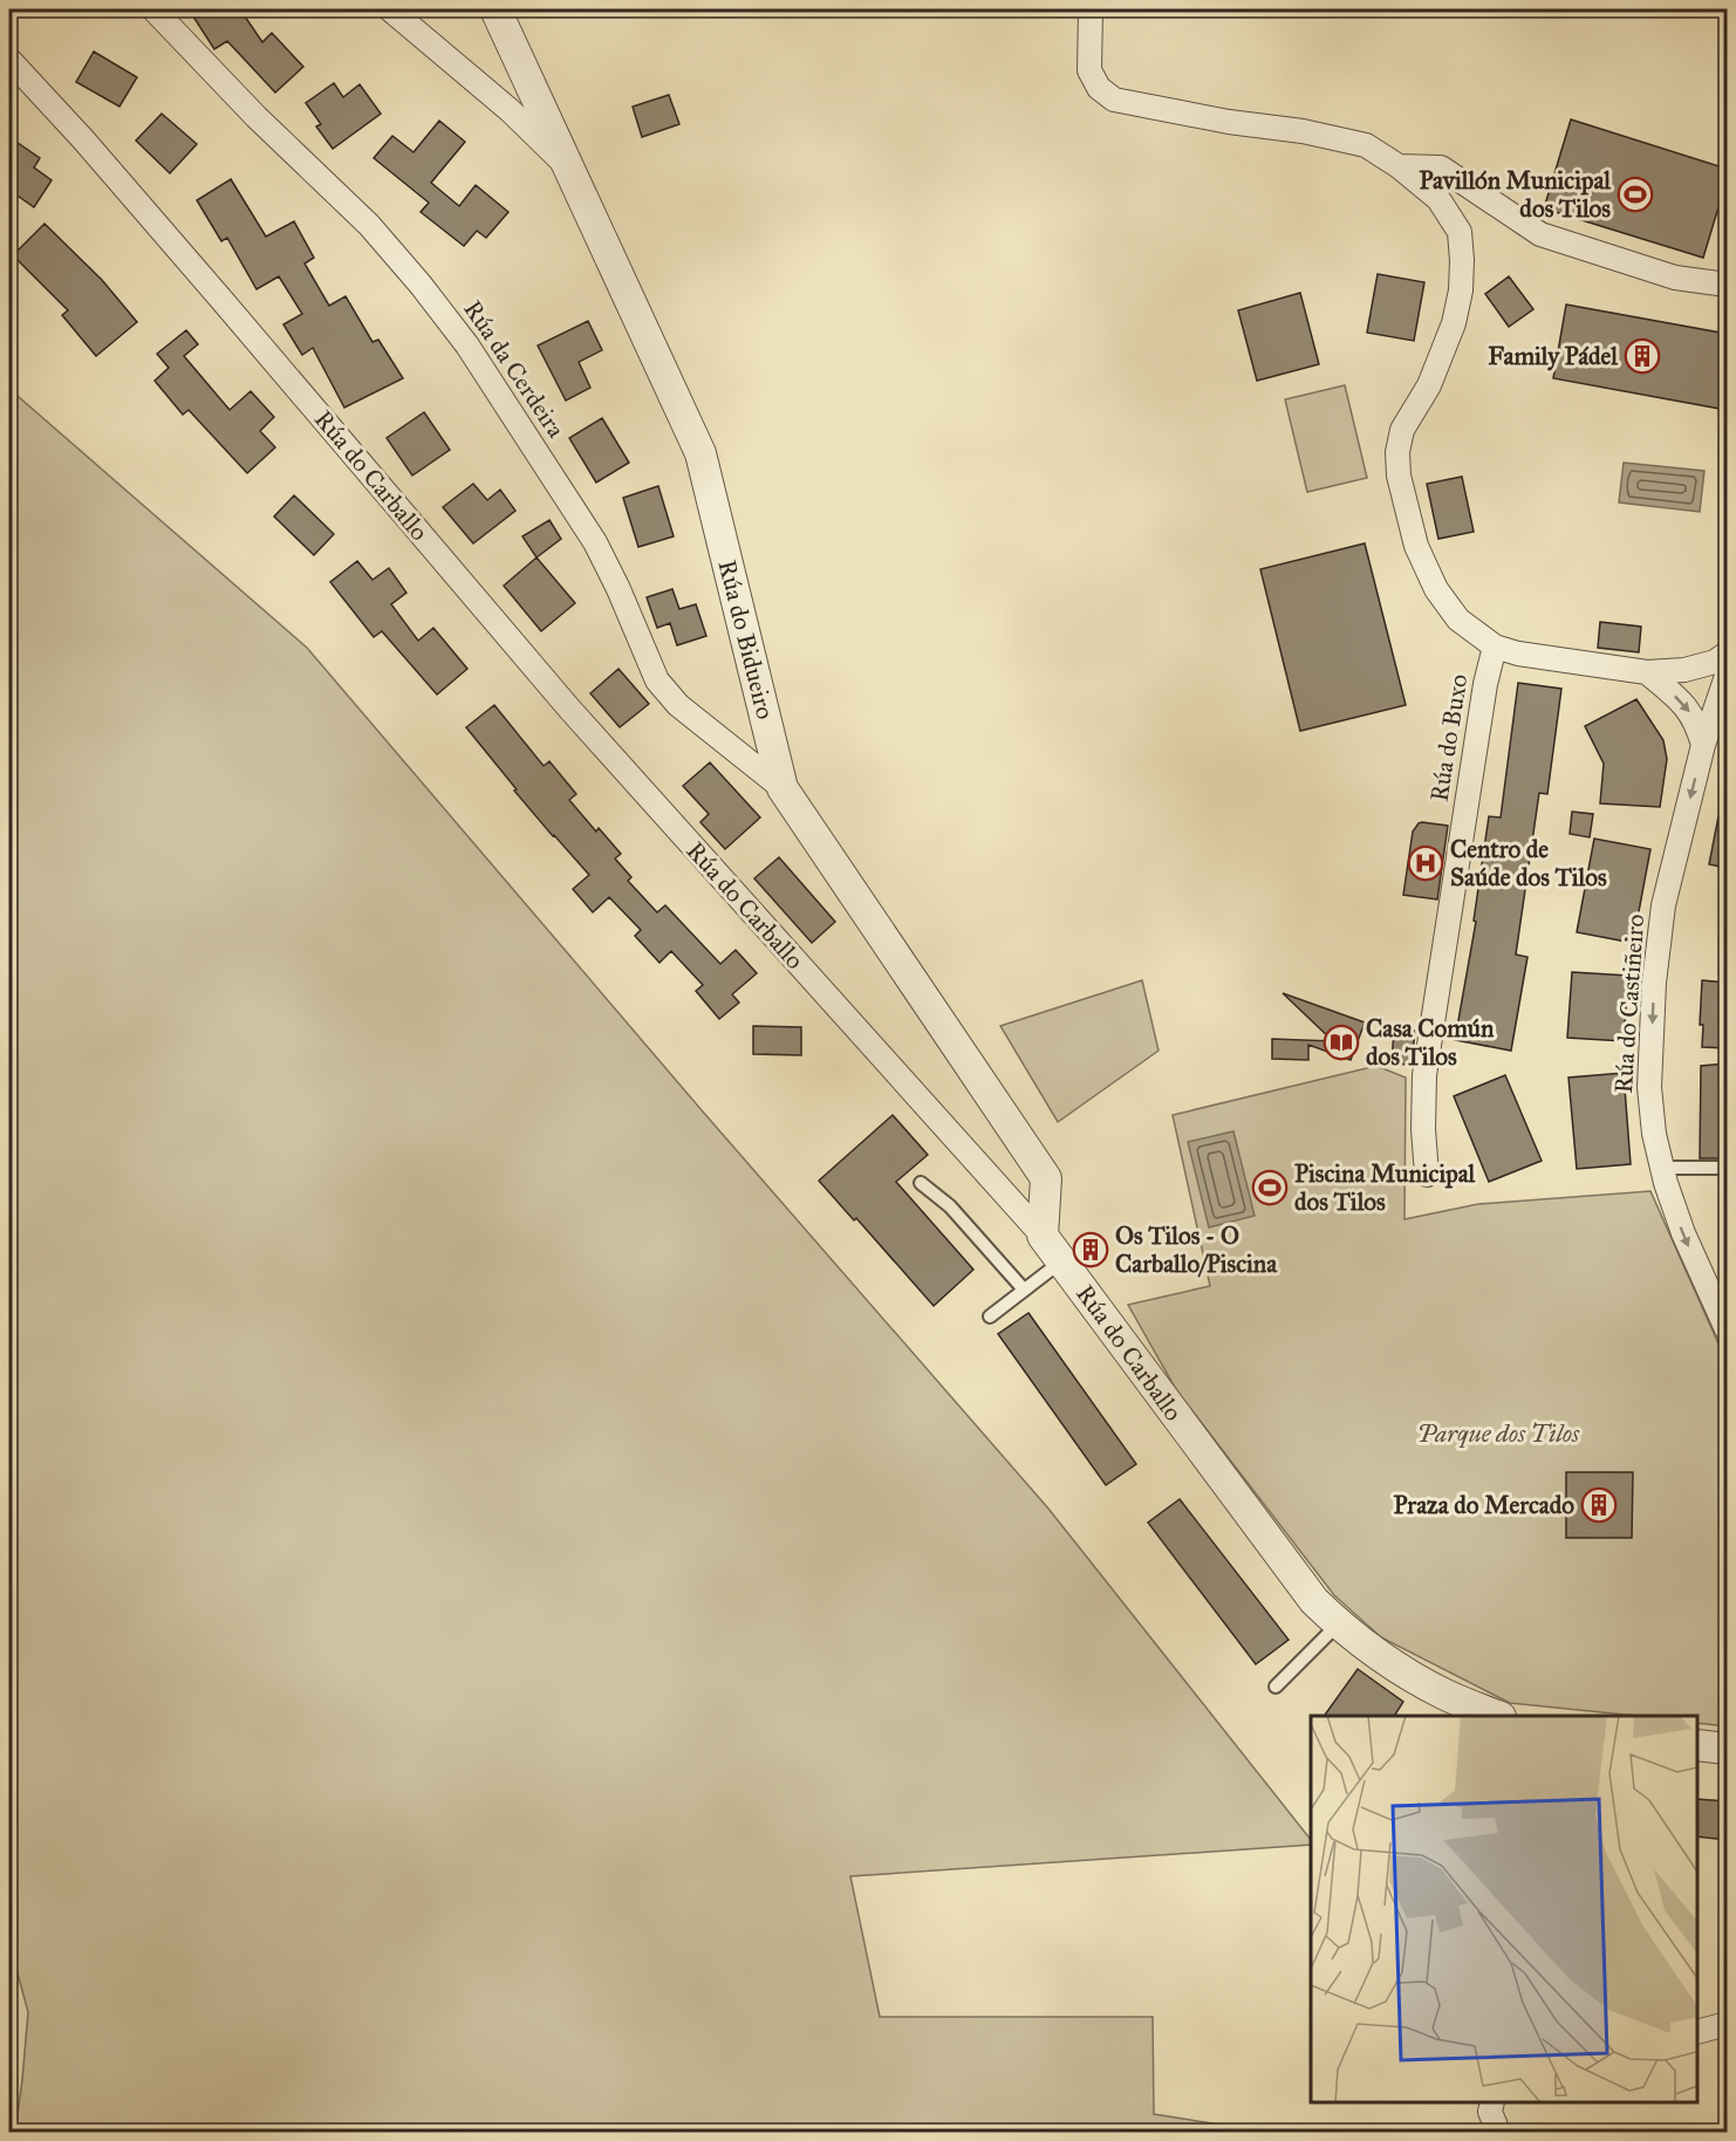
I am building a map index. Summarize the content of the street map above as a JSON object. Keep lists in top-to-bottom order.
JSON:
{
  "streets": {
    "street": [
      "Rúa da Cerdeira",
      "Rúa do Carballo",
      "Rúa do Bidueiro",
      "Rúa do Buxo",
      "Rúa do Castiñeiro"
    ]
  },
  "crossings": [
    ["Rúa da Cerdeira", "Rúa do Bidueiro"],
    ["Rúa do Carballo", "Rúa do Bidueiro"]
  ],
  "one_way": ["Rúa do Castiñeiro"],
  "parks": ["Parque dos Tilos"],
  "places": {
    "sports": ["Pavillón Municipal dos Tilos", "Piscina Municipal dos Tilos"],
    "building": ["Family Pádel", "Os Tilos - O Carballo/Piscina", "Praza do Mercado"],
    "hospital": ["Centro de Saúde dos Tilos"],
    "library": ["Casa Común dos Tilos"]
  }
}
